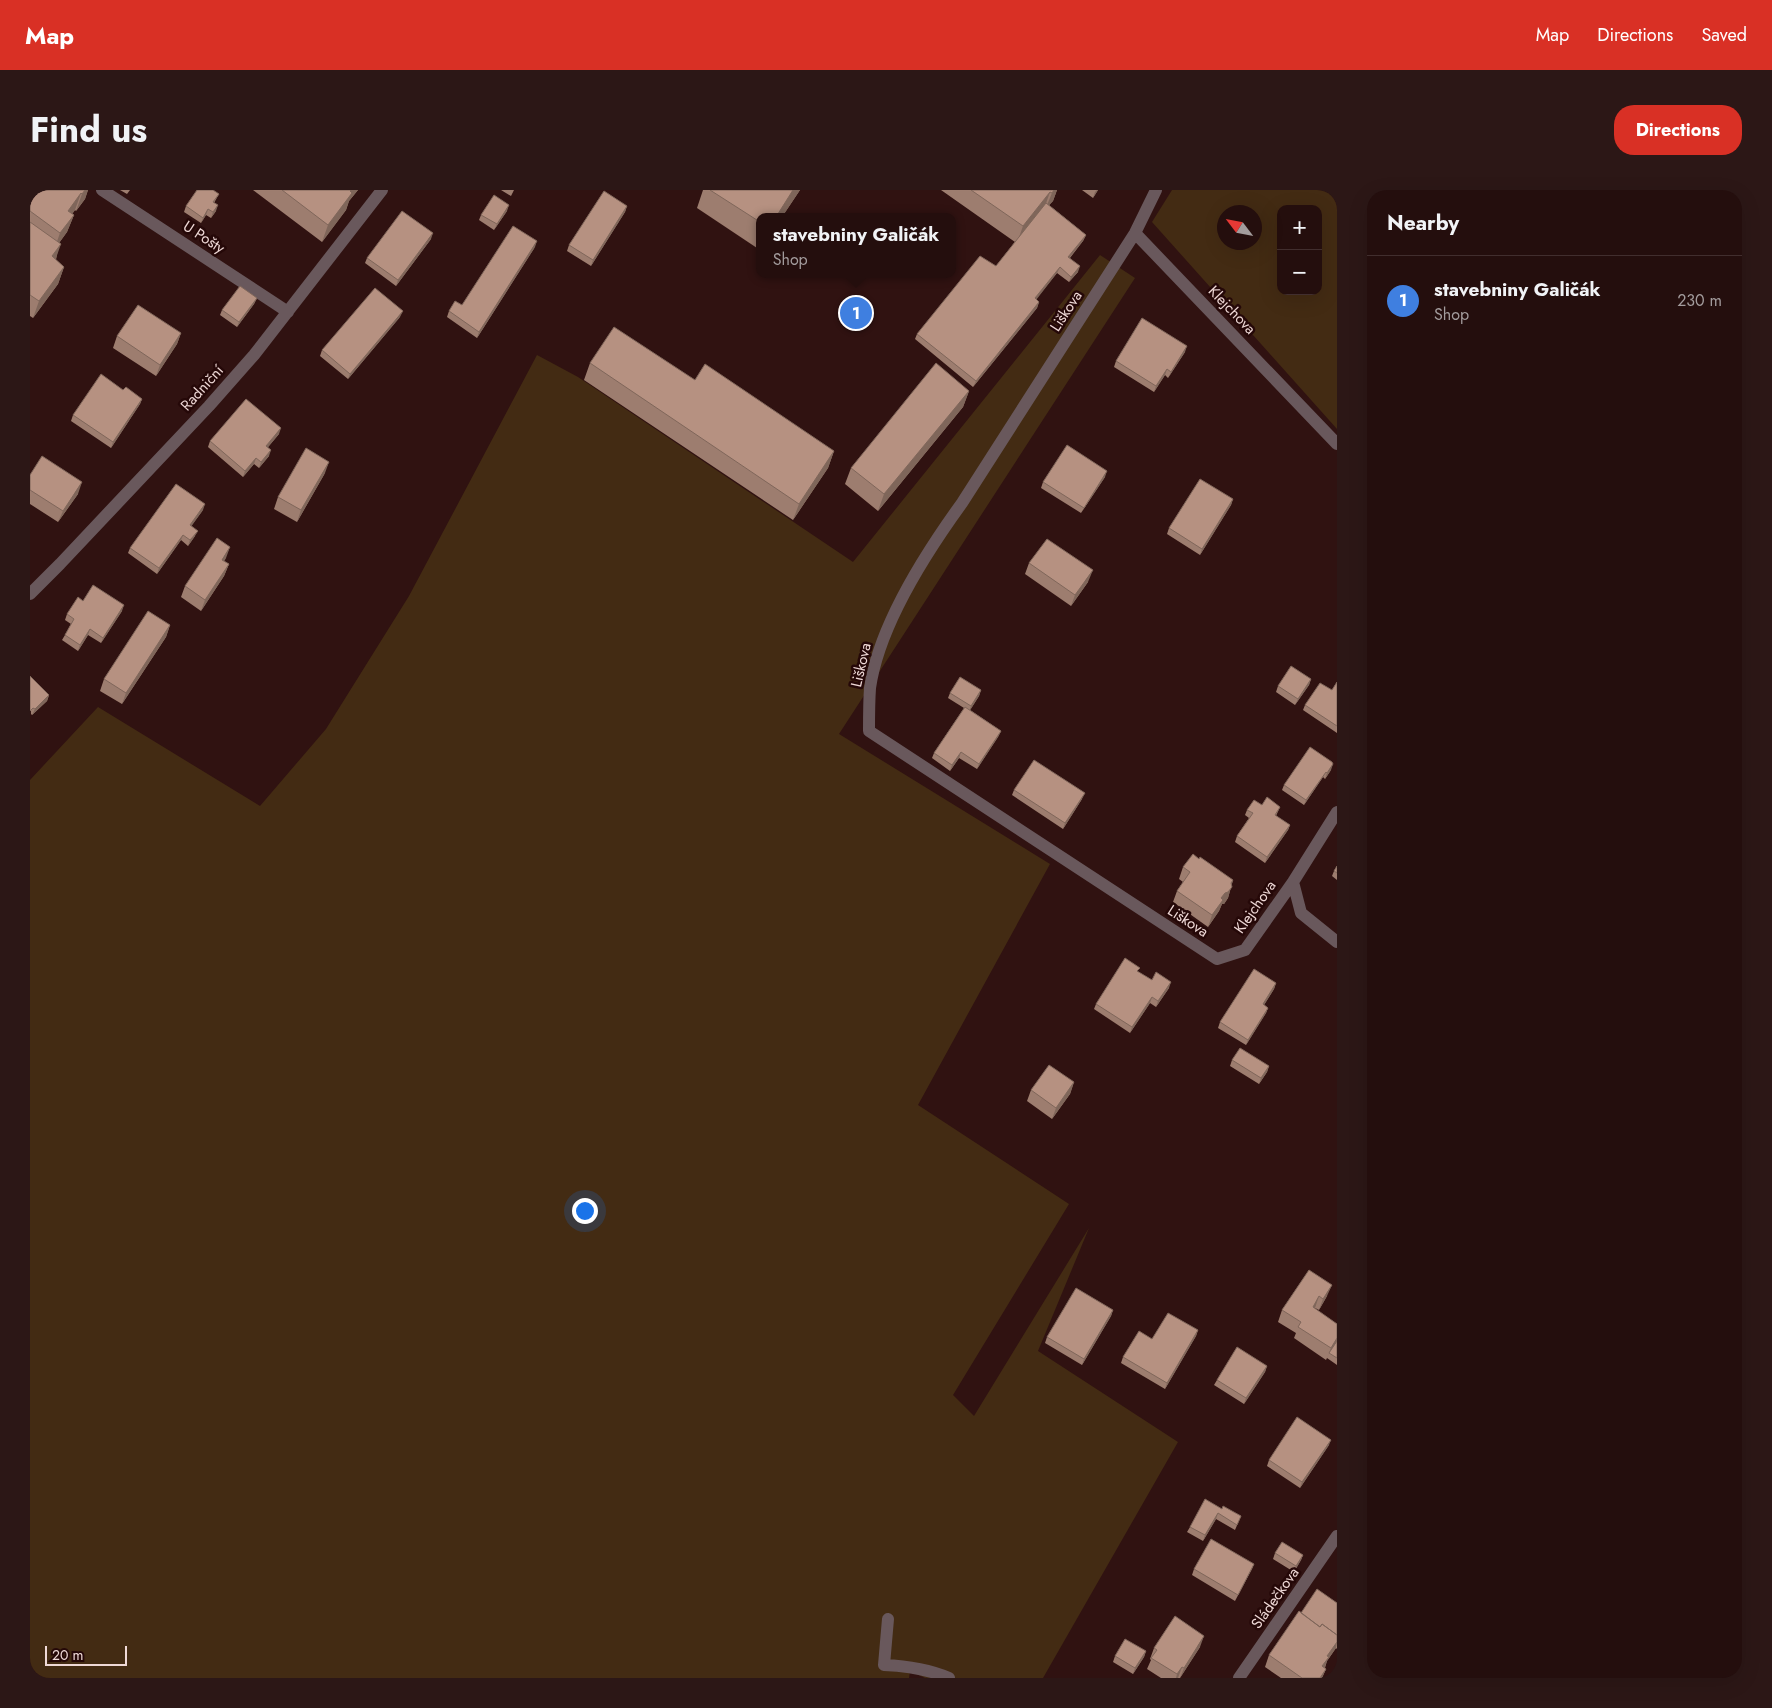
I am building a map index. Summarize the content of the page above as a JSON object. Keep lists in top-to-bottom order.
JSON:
{
  "streets": {
    "street": [
      "U Pošty",
      "Klejchova",
      "Liškova",
      "Radniční",
      "Sládečkova"
    ]
  },
  "crossings": [
    ["U Pošty", "Radniční"],
    ["Klejchova", "Liškova"]
  ],
  "scale_bar": "20 m",
  "north": "top left",
  "page": {
    "header": "Map",
    "nav": ["Map", "Directions", "Saved"],
    "title": "Find us",
    "buttons": "Directions",
    "heading": "Nearby",
    "map_buttons": ["+", "−"],
    "popup": ["stavebniny Galičák", "Shop"],
    "list": [
      {
        "mark": "1",
        "name": "stavebniny Galičák",
        "note": "Shop",
        "value": "230 m"
      }
    ],
    "pins": "1",
    "scale": "20 m"
  }
}
